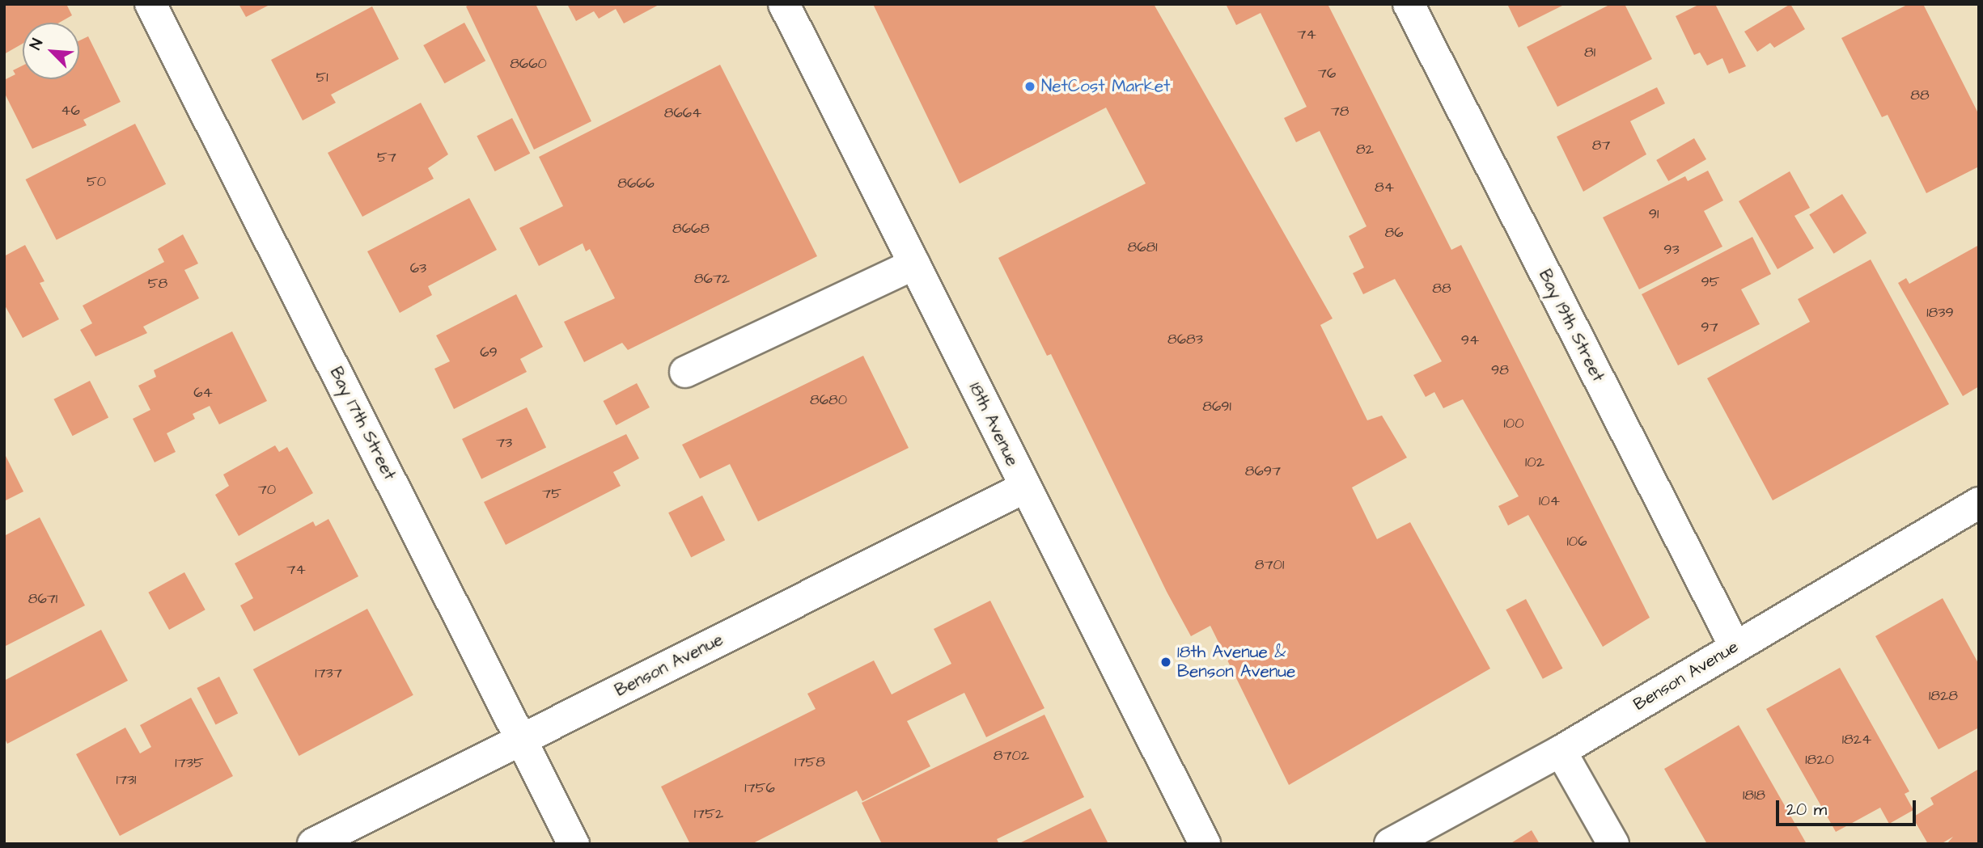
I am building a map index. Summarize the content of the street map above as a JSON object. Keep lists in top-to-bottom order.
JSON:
{
  "streets": {
    "street": [
      "Bay 19th Street",
      "Bay 17th Street",
      "18th Avenue",
      "Benson Avenue"
    ]
  },
  "crossings": [
    ["Bay 19th Street", "Benson Avenue"],
    ["Bay 17th Street", "Benson Avenue"],
    ["18th Avenue", "Benson Avenue"]
  ],
  "places": ["NetCost Market", "18th Avenue & Benson Avenue"],
  "house_numbers": [
    "74",
    "81",
    "8660",
    "76",
    "51",
    "88",
    "46",
    "78",
    "8664",
    "87",
    "82",
    "57",
    "50",
    "8666",
    "84",
    "91",
    "8668",
    "86",
    "8681",
    "93",
    "63",
    "8672",
    "95",
    "58",
    "88",
    "1839",
    "97",
    "8683",
    "94",
    "69",
    "98",
    "64",
    "8680",
    "8691",
    "100",
    "73",
    "102",
    "8697",
    "70",
    "75",
    "104",
    "106",
    "8701",
    "74",
    "8671",
    "1737",
    "1828",
    "1824",
    "8702",
    "1820",
    "1758",
    "1735",
    "1731",
    "1756",
    "1818",
    "1752"
  ],
  "scale_bar": "20 m",
  "north": "top left"
}
